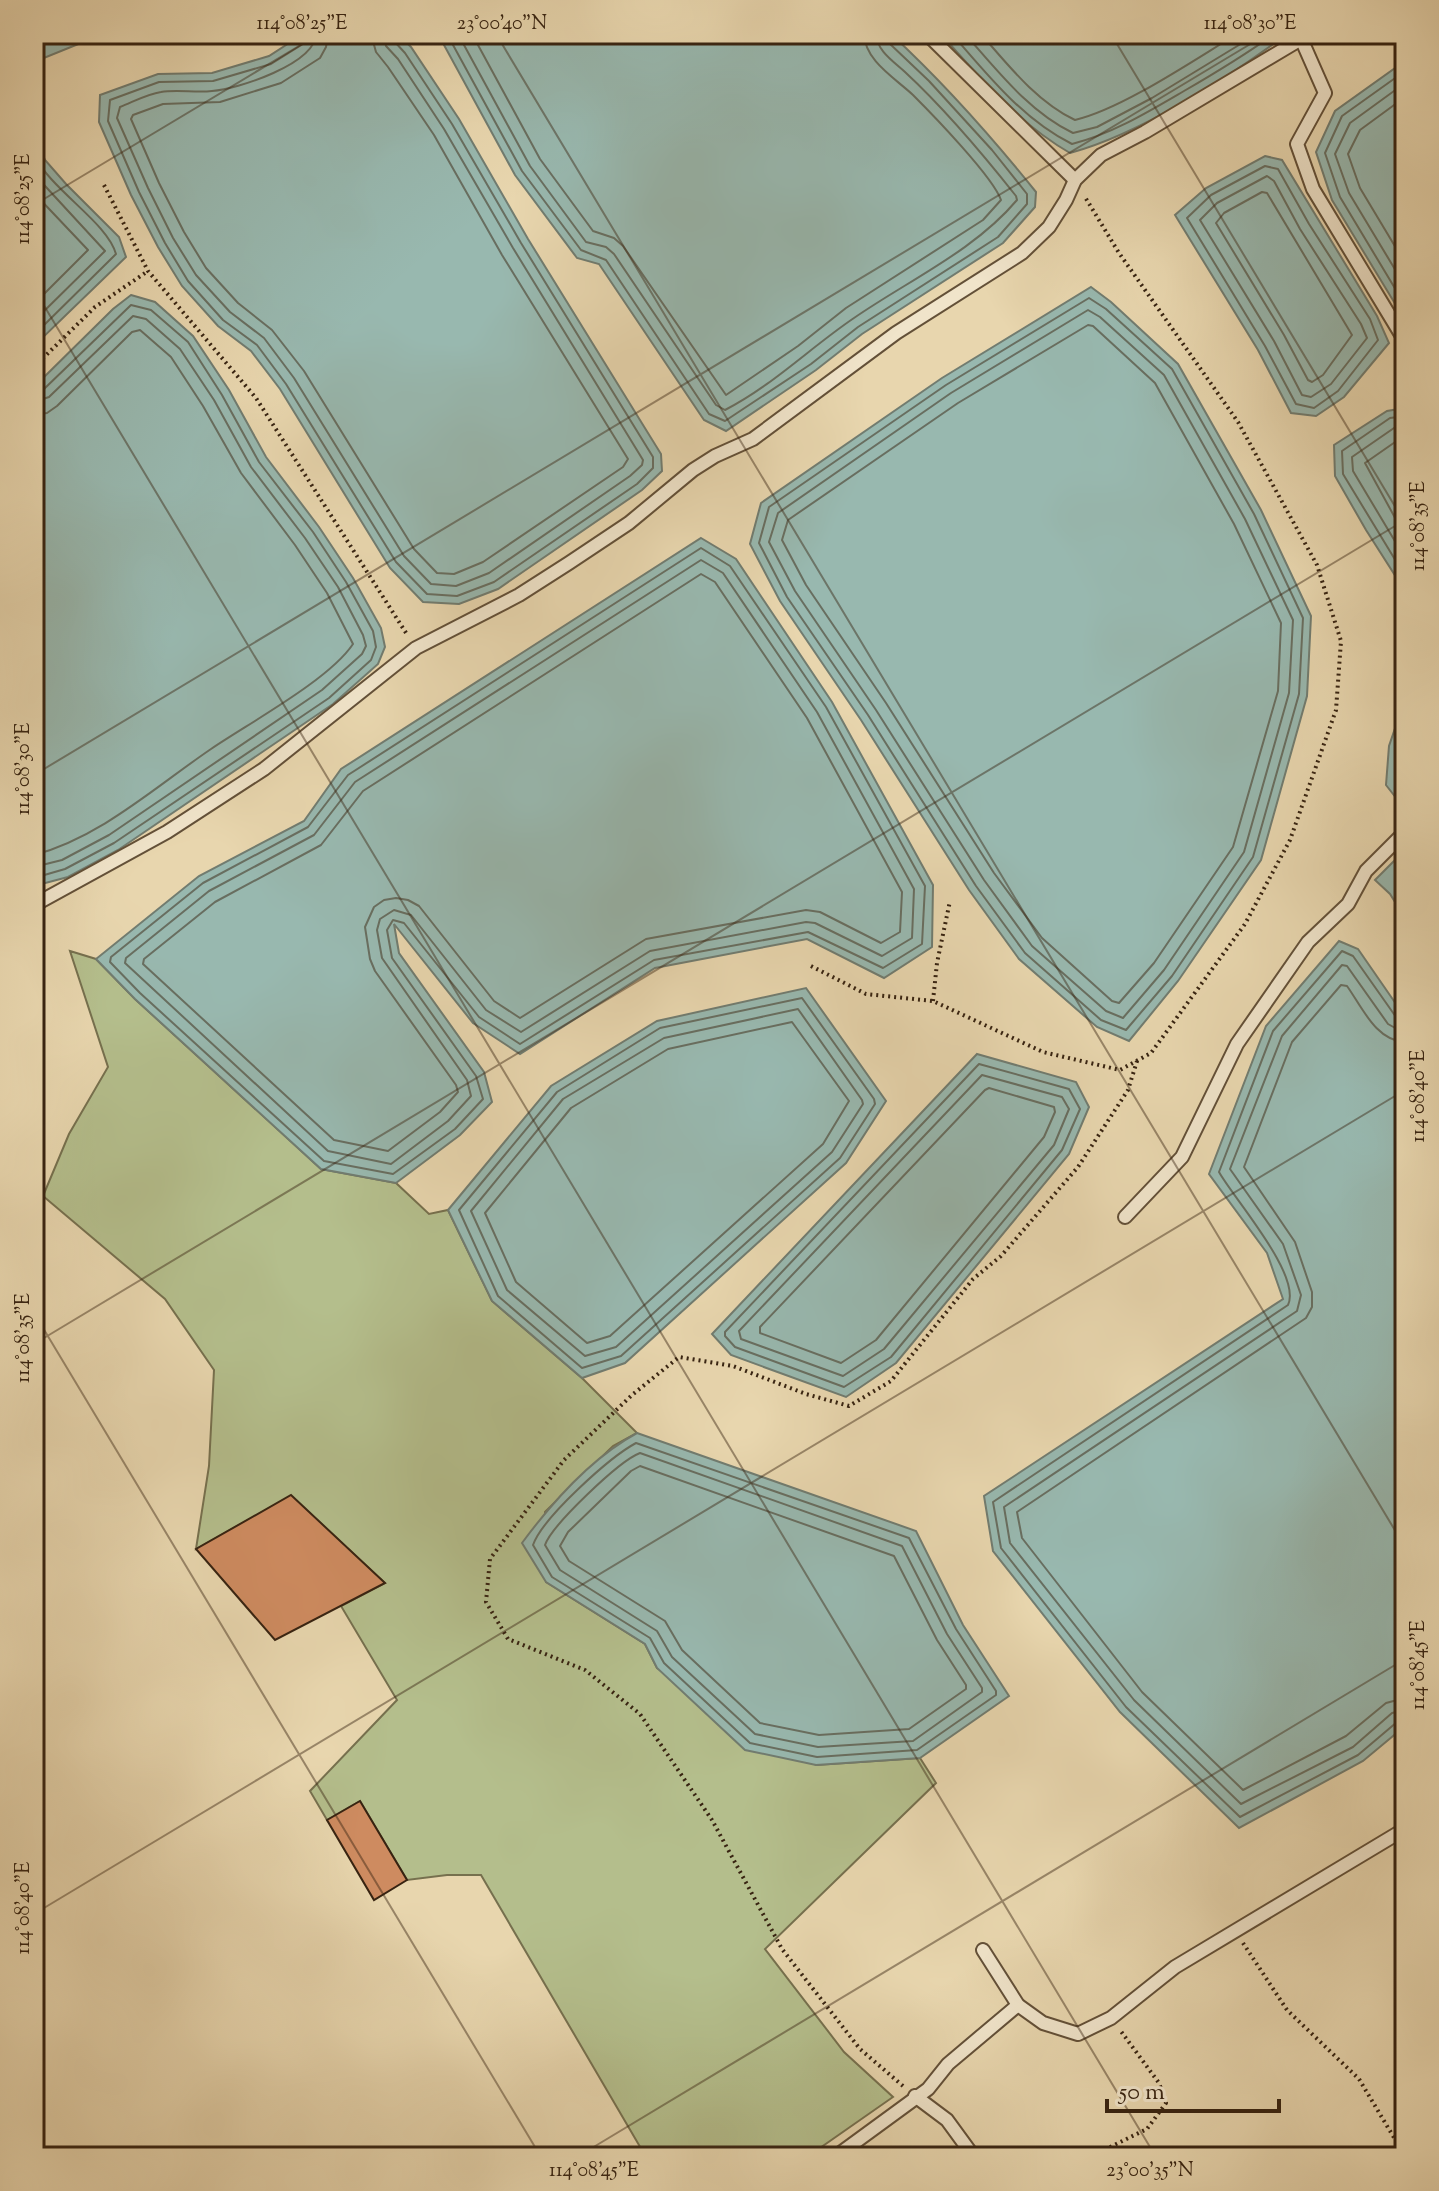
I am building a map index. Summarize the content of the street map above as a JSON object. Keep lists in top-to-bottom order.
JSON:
{
  "scale_bar": "50 m",
  "coordinates": [
    "114°08'25\"E",
    "23°00'40\"N",
    "114°08'30\"E",
    "114°08'35\"E",
    "114°08'40\"E",
    "114°08'45\"E",
    "23°00'35\"N"
  ]
}
